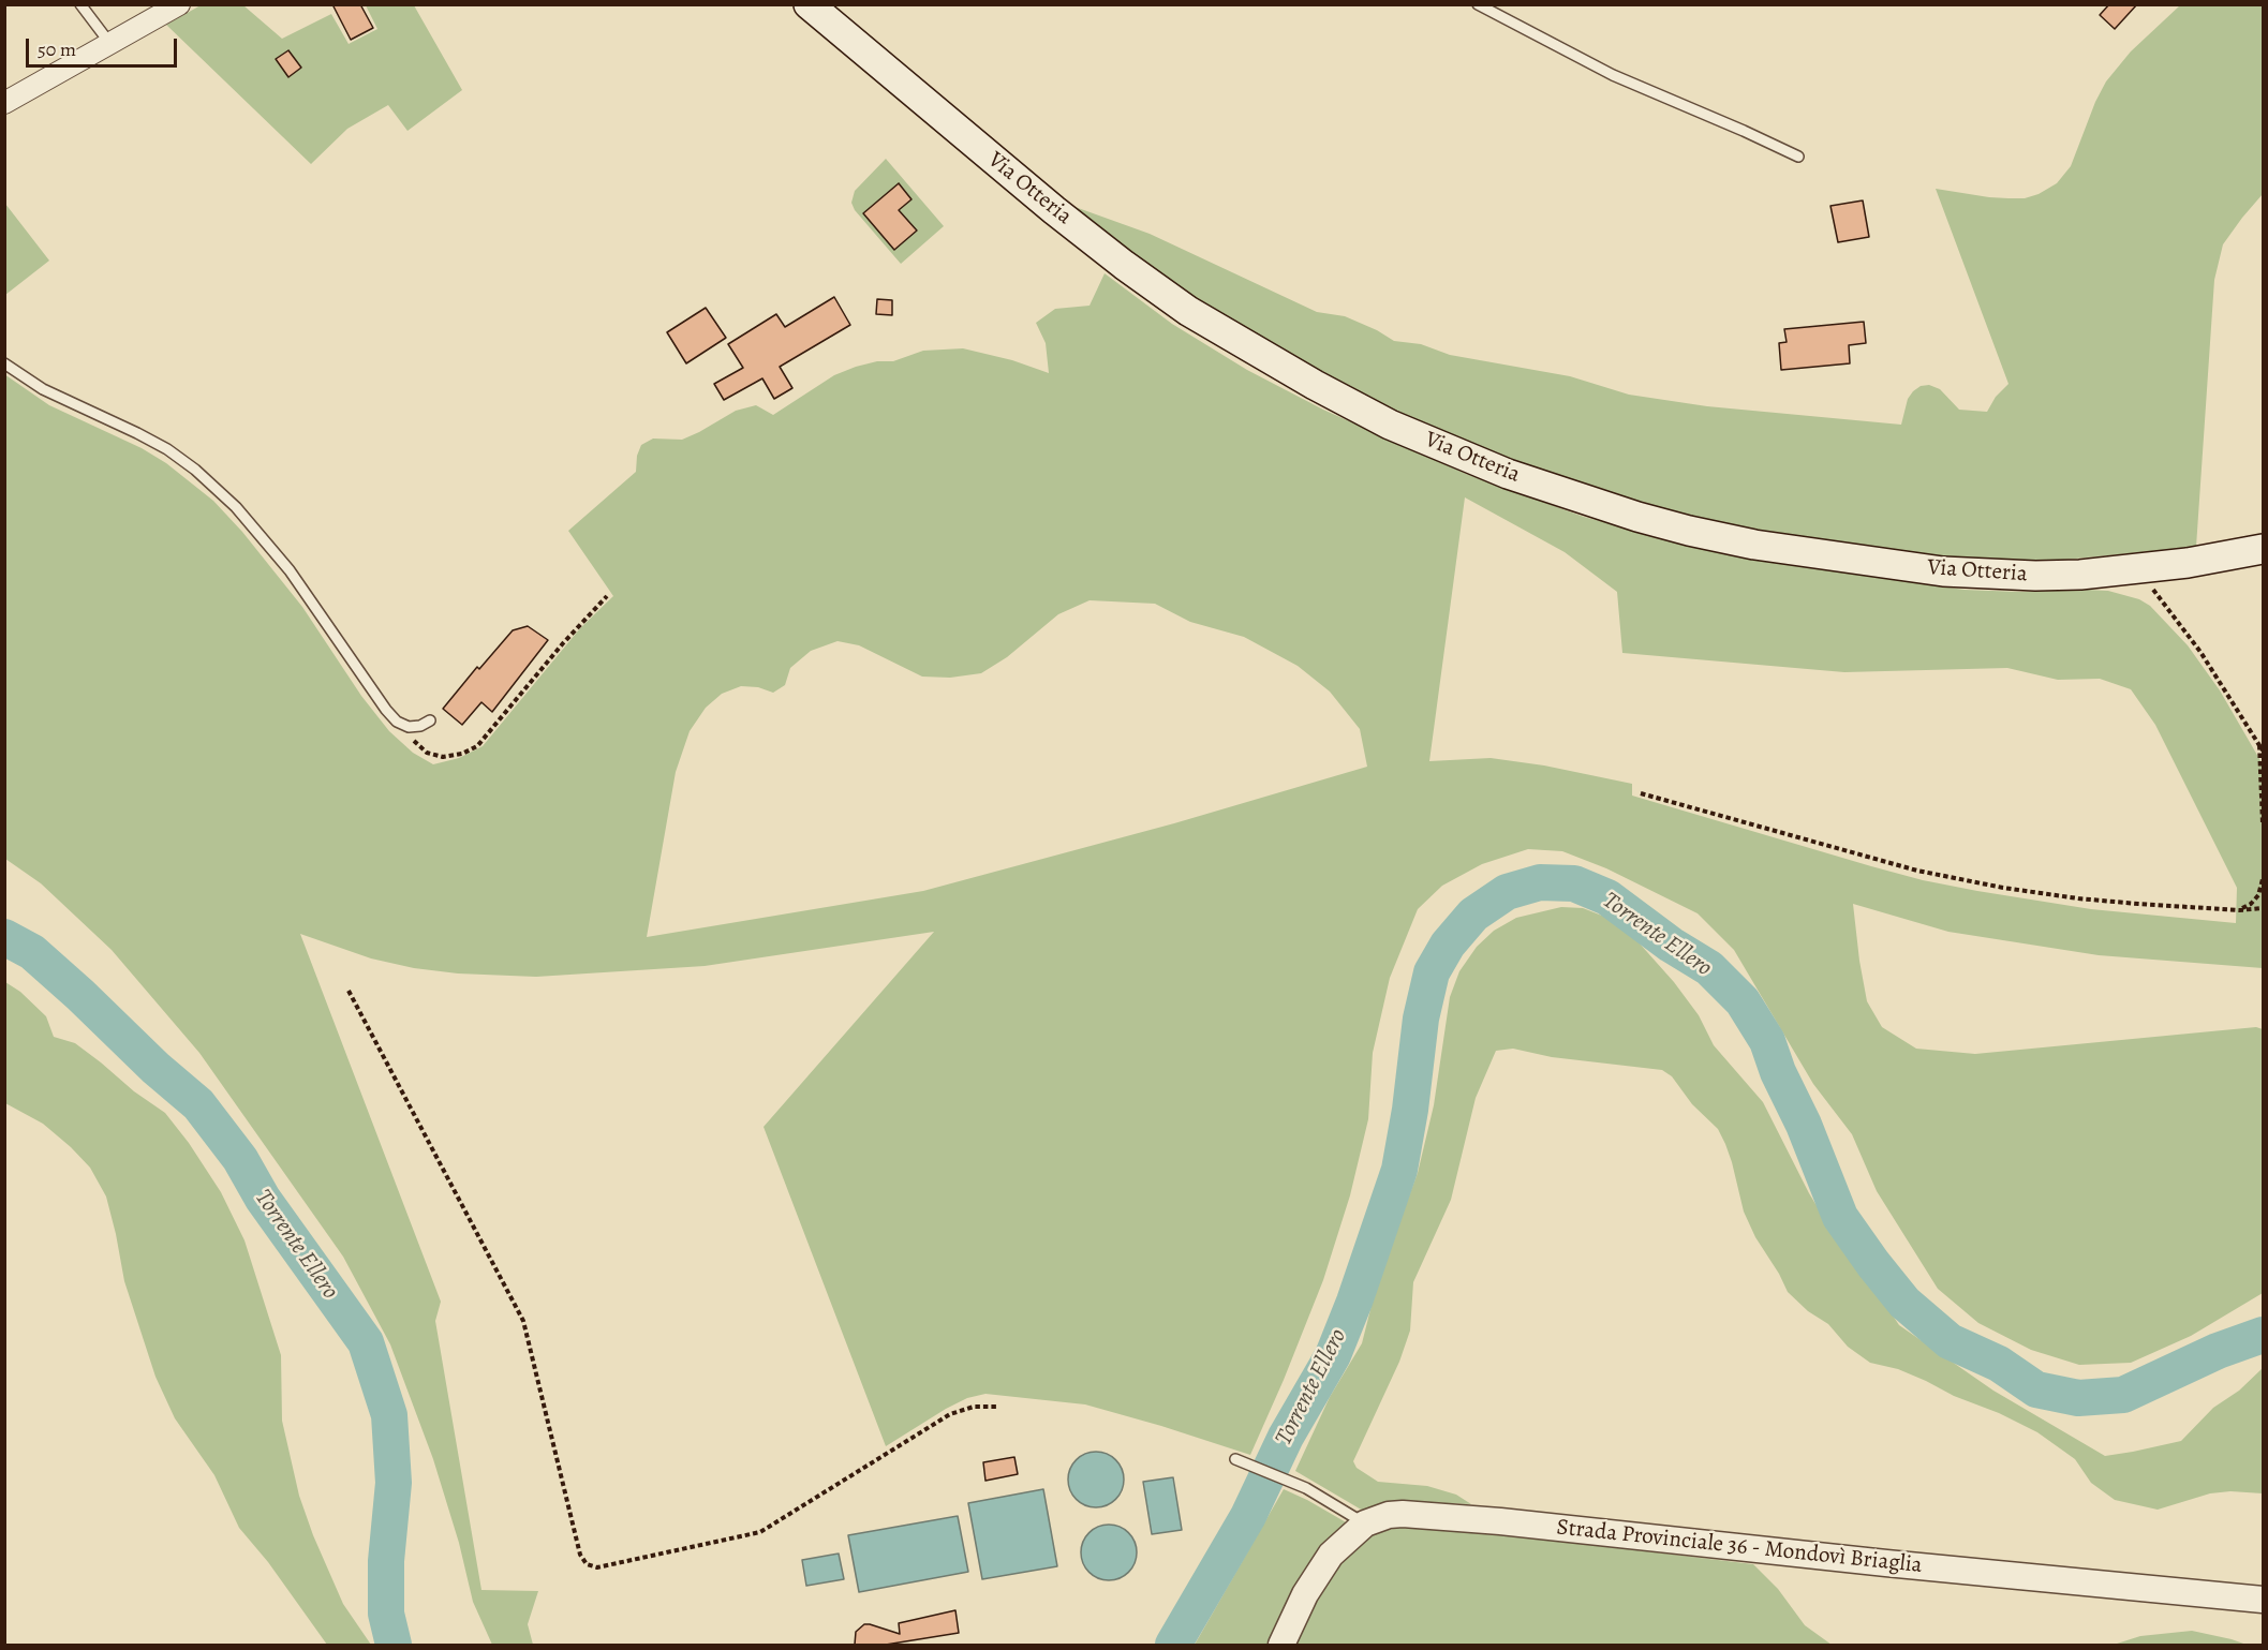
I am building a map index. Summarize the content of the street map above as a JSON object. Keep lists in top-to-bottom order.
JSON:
{
  "streets": {
    "main road": ["Via Otteria"],
    "street": ["Strada Provinciale 36 - Mondovì Briaglia"]
  },
  "water": ["Torrente Ellero"],
  "scale_bar": "50 m"
}
